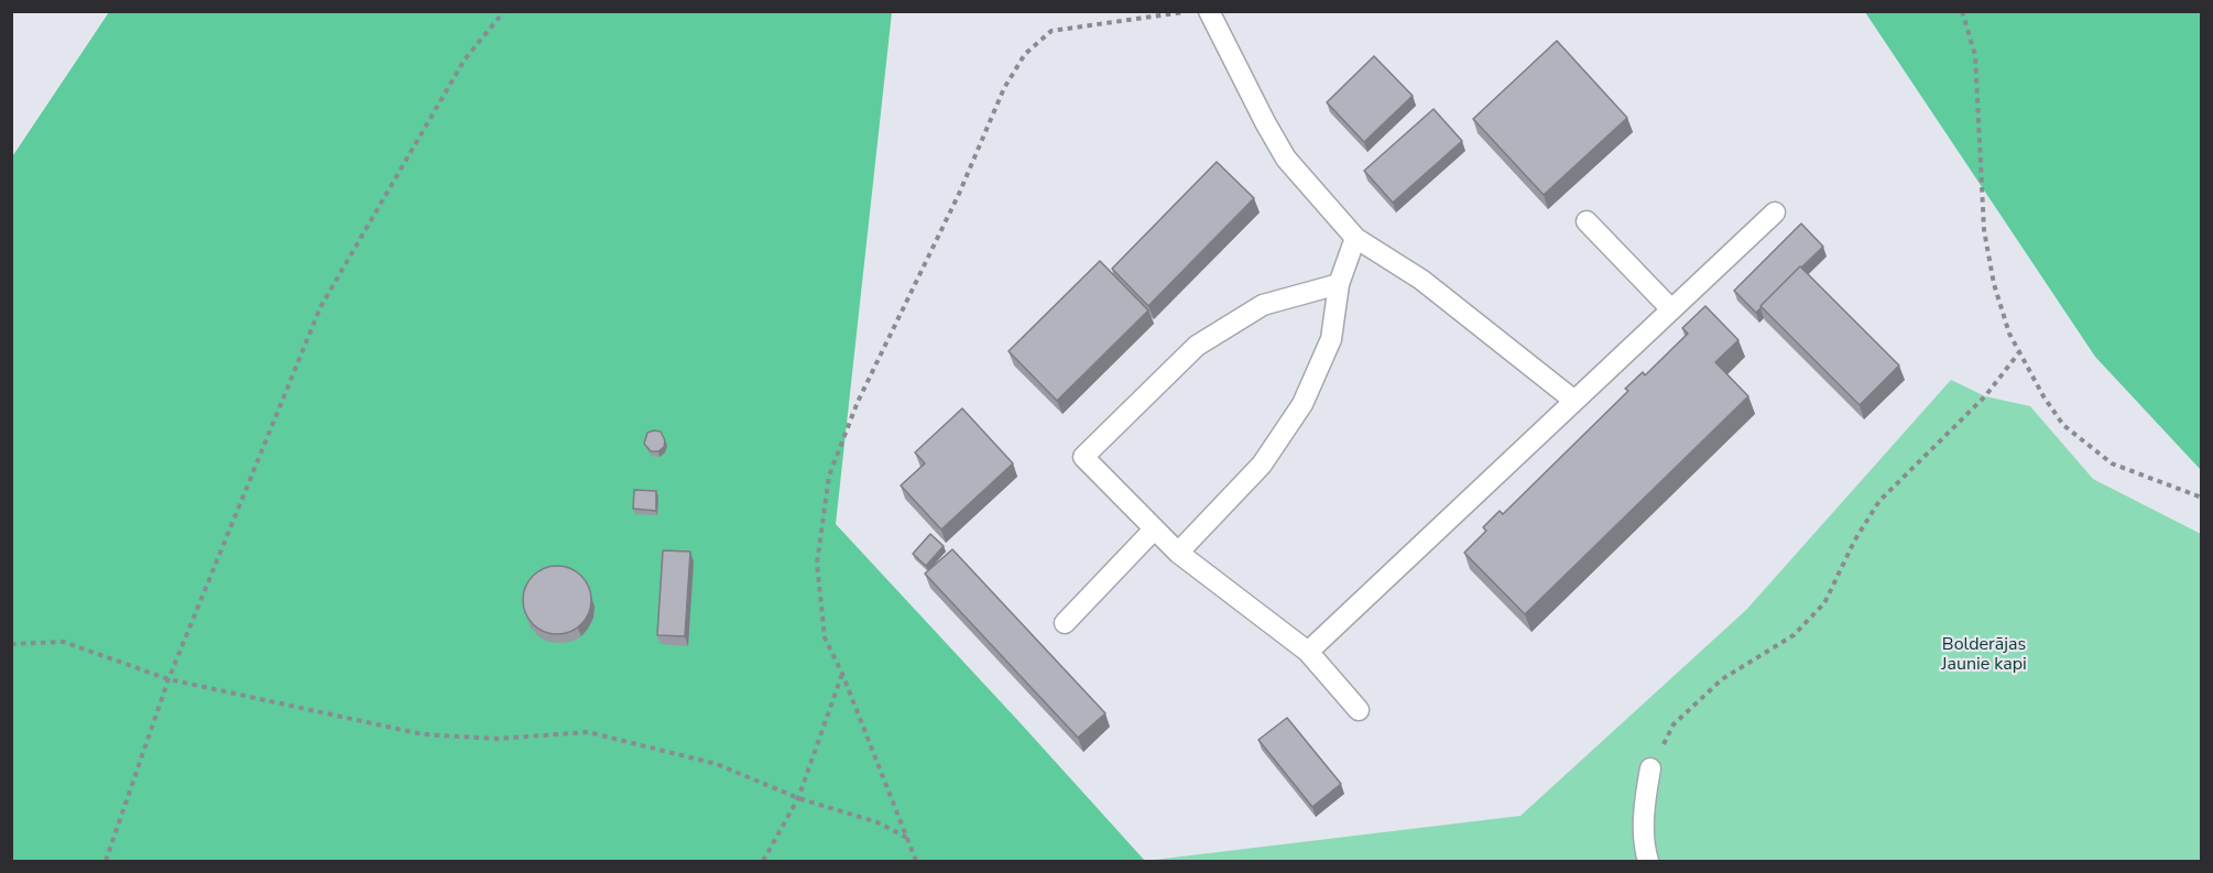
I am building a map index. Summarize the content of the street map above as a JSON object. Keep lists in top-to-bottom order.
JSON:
{
  "parks": ["Bolderājas Jaunie kapi"]
}
